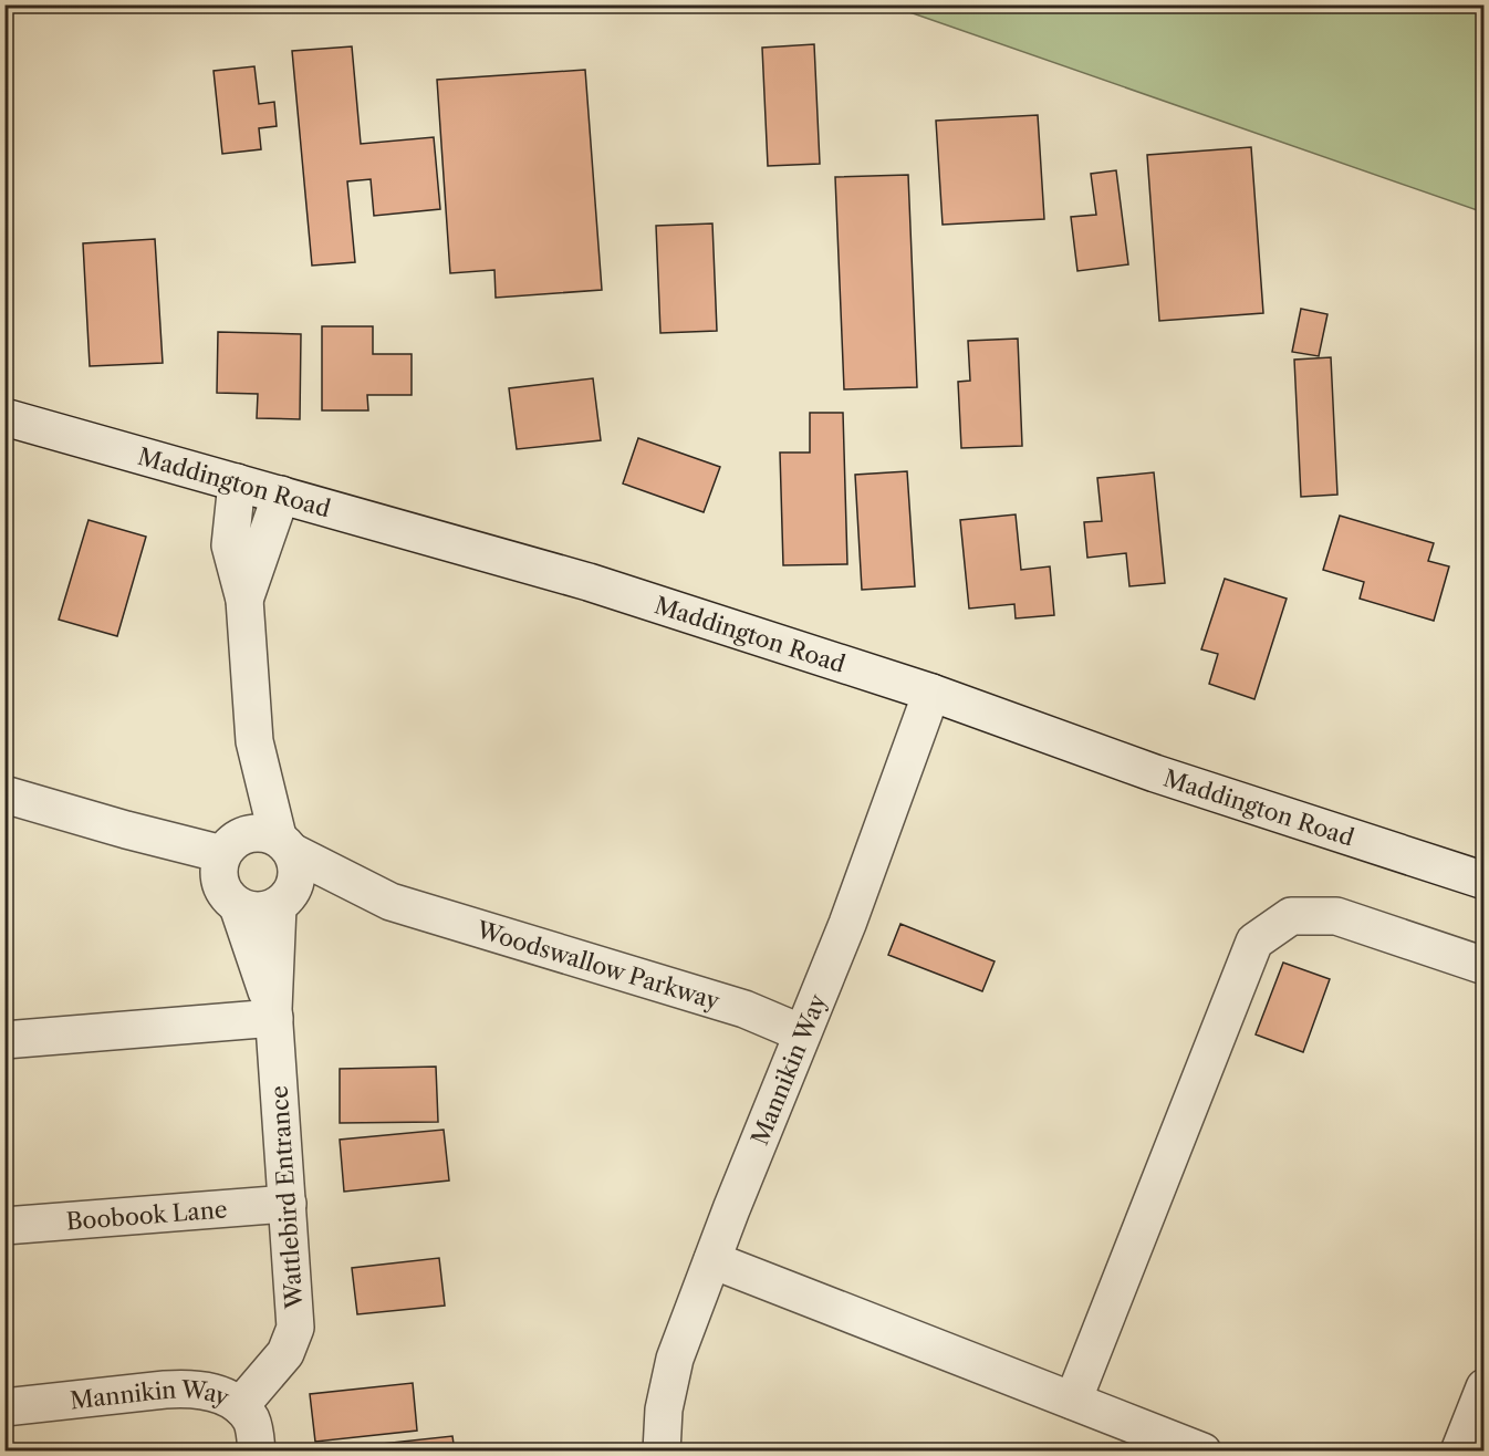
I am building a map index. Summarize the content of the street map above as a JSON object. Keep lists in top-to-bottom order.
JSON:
{
  "streets": {
    "street": [
      "Maddington Road",
      "Woodswallow Parkway",
      "Mannikin Way",
      "Wattlebird Entrance",
      "Boobook Lane"
    ]
  },
  "crossings": [
    ["Maddington Road", "Mannikin Way"],
    ["Maddington Road", "Wattlebird Entrance"],
    ["Woodswallow Parkway", "Mannikin Way"],
    ["Woodswallow Parkway", "Wattlebird Entrance"],
    ["Mannikin Way", "Wattlebird Entrance"],
    ["Wattlebird Entrance", "Boobook Lane"]
  ]
}
